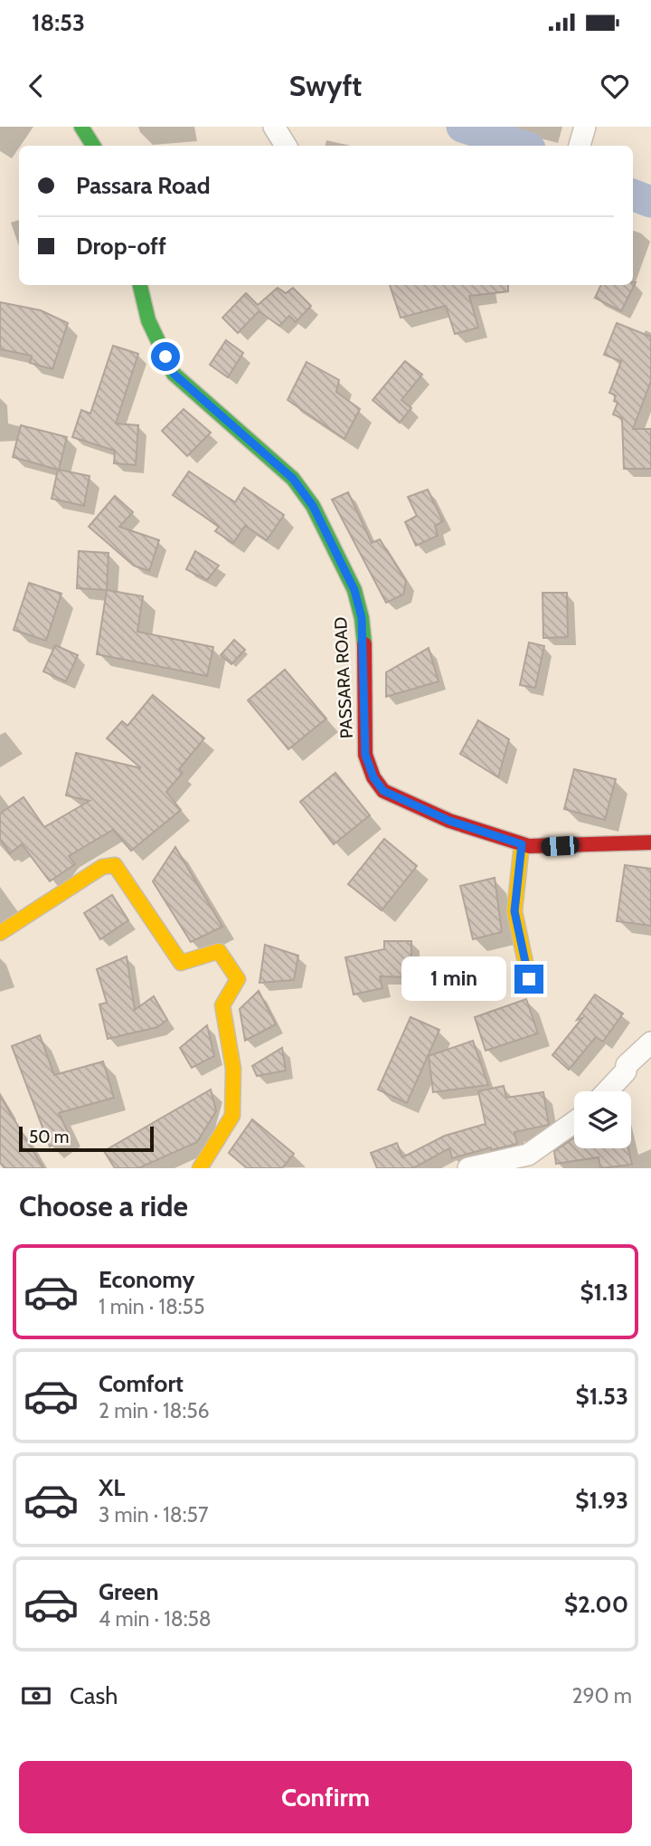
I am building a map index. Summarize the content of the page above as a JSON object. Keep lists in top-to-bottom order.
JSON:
{
  "streets": {
    "main road": ["PASSARA ROAD"]
  },
  "scale_bar": "50 m",
  "page": {
    "status": "18:53",
    "header": "Swyft",
    "banner": ["Passara Road", "Drop-off"],
    "bubble": "1 min",
    "scale": "50 m",
    "heading": "Choose a ride",
    "list": [
      {
        "name": "Economy",
        "note": "1 min · 18:55",
        "value": "$1.13"
      },
      {
        "name": "Comfort",
        "note": "2 min · 18:56",
        "value": "$1.53"
      },
      {
        "name": "XL",
        "note": "3 min · 18:57",
        "value": "$1.93"
      },
      {
        "name": "Green",
        "note": "4 min · 18:58",
        "value": "$2.00"
      }
    ],
    "pay": ["Cash", "290 m"],
    "buttons": "Confirm"
  }
}
